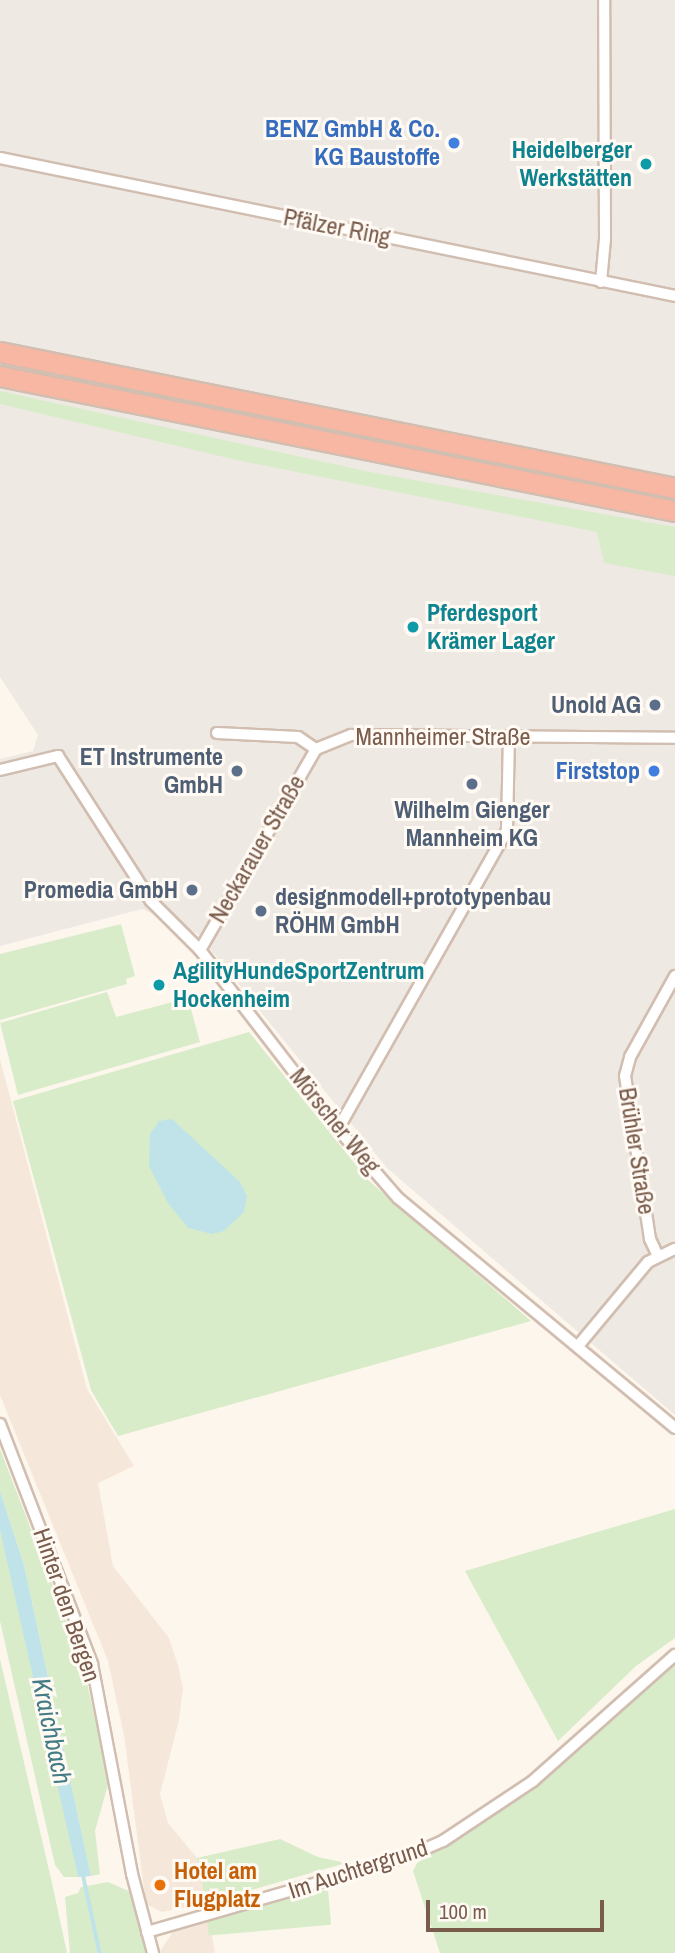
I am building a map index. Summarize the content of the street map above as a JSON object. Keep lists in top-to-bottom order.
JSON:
{
  "streets": {
    "street": [
      "Pfälzer Ring",
      "Mannheimer Straße",
      "Neckarauer Straße",
      "Mörscher Weg",
      "Brühler Straße",
      "Hinter den Bergen",
      "Im Auchtergrund"
    ]
  },
  "crossings": [
    ["Mannheimer Straße", "Neckarauer Straße"],
    ["Neckarauer Straße", "Mörscher Weg"],
    ["Hinter den Bergen", "Im Auchtergrund"]
  ],
  "water": ["Kraichbach"],
  "places": [
    "BENZ GmbH & Co. KG Baustoffe",
    "Heidelberger Werkstätten",
    "Pferdesport Krämer Lager",
    "Unold AG",
    "ET Instrumente GmbH",
    "Firststop",
    "Wilhelm Gienger Mannheim KG",
    "Promedia GmbH",
    "designmodell+prototypenbau RÖHM GmbH",
    "AgilityHundeSportZentrum Hockenheim",
    "Hotel am Flugplatz"
  ],
  "scale_bar": "100 m"
}
